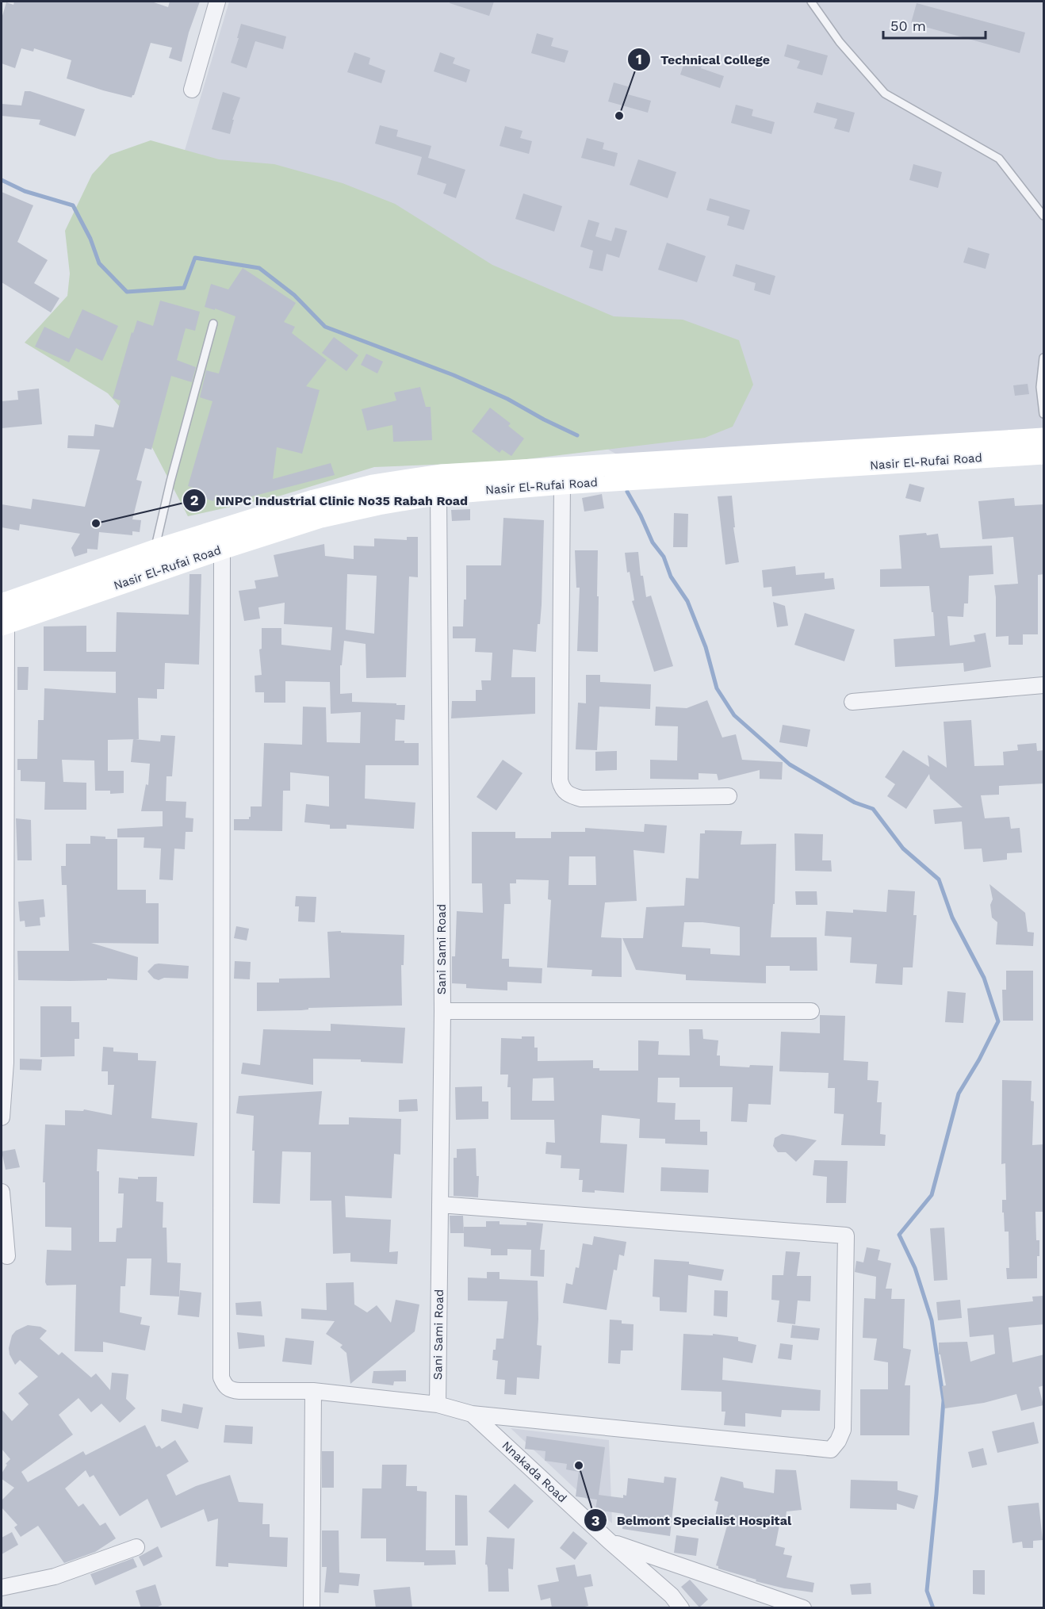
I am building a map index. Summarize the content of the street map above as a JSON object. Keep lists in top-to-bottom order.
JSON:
{
  "streets": {
    "main road": ["Nasir El-Rufai Road"],
    "street": ["Sani Sami Road", "Nnakada Road"]
  },
  "crossings": [
    ["Nasir El-Rufai Road", "Sani Sami Road"]
  ],
  "places": ["Technical College", "NNPC Industrial Clinic No35 Rabah Road", "Belmont Specialist Hospital"],
  "scale_bar": "50 m"
}
